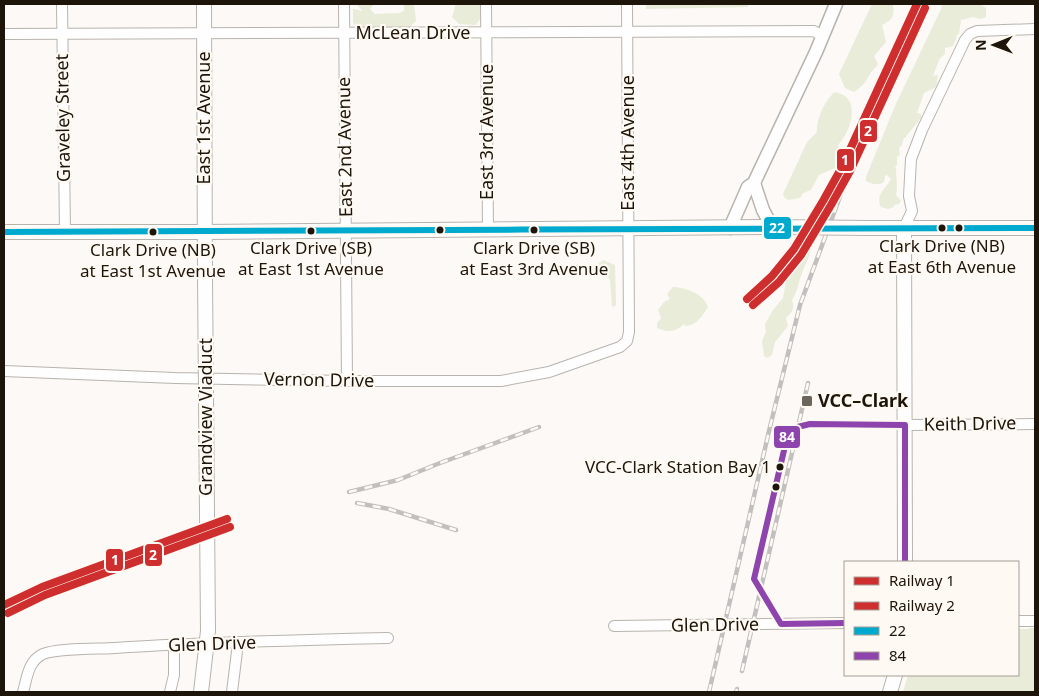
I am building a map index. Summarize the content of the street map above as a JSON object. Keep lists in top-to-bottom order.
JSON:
{
  "streets": {
    "main road": ["East 1st Avenue", "Grandview Viaduct"],
    "street": [
      "McLean Drive",
      "Graveley Street",
      "East 3rd Avenue",
      "East 4th Avenue",
      "East 2nd Avenue",
      "Vernon Drive",
      "Keith Drive",
      "Glen Drive"
    ]
  },
  "crossings": [
    ["McLean Drive", "Graveley Street"],
    ["McLean Drive", "East 1st Avenue"],
    ["McLean Drive", "East 3rd Avenue"],
    ["McLean Drive", "East 4th Avenue"],
    ["McLean Drive", "East 2nd Avenue"],
    ["East 1st Avenue", "Grandview Viaduct"],
    ["East 4th Avenue", "Vernon Drive"],
    ["East 2nd Avenue", "Vernon Drive"]
  ],
  "places": {
    "other": [
      "Clark Drive (NB) at East 6th Avenue",
      "Clark Drive (SB) at East 3rd Avenue",
      "Clark Drive (SB) at East 1st Avenue",
      "Clark Drive (NB) at East 1st Avenue",
      "VCC-Clark Station Bay 1"
    ],
    "transit": ["VCC–Clark"]
  },
  "lines": [
    "rail line 1",
    "rail line 2",
    "transit line 22",
    "transit line 84"
  ],
  "legend": [
    "Railway 1",
    "Railway 2",
    "22",
    "84"
  ],
  "north": "left"
}
